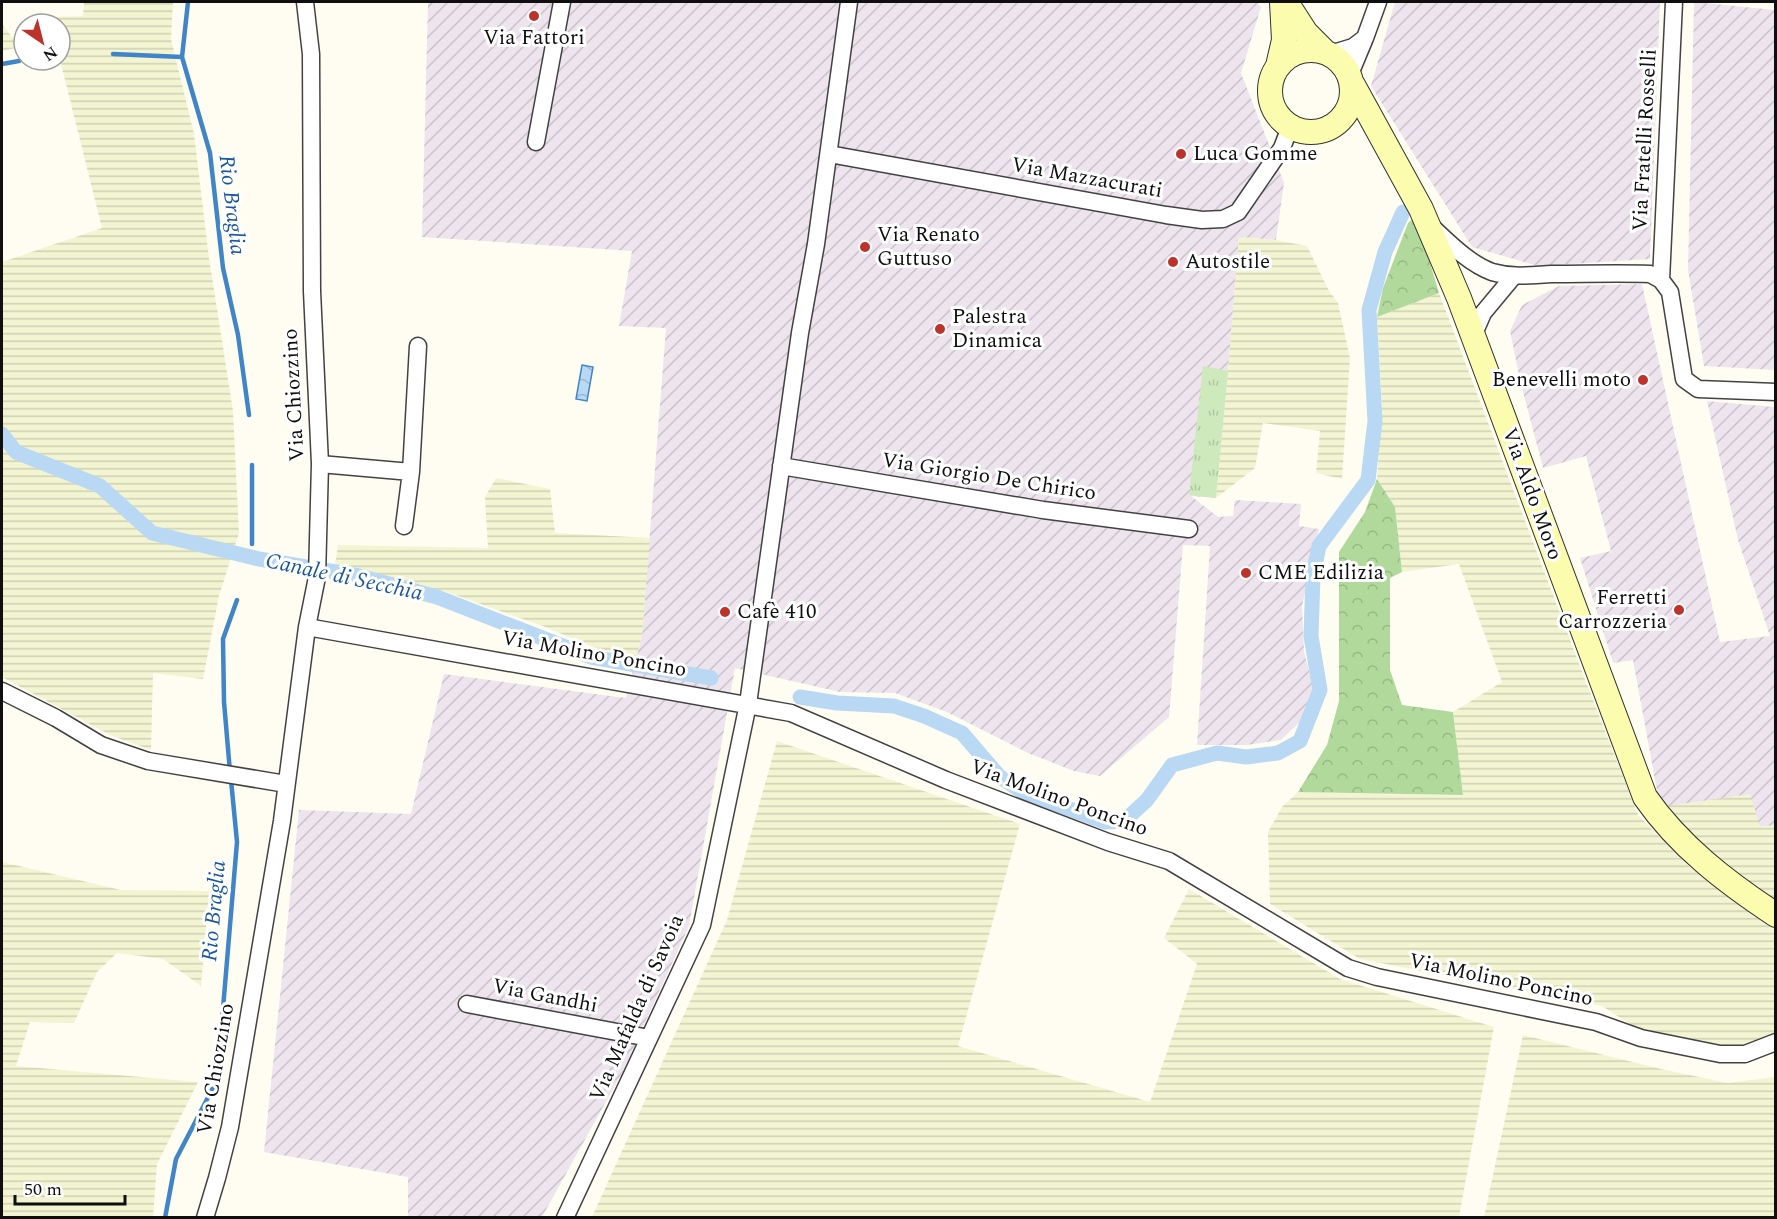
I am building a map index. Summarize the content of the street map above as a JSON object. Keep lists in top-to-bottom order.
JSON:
{
  "streets": {
    "main road": ["Via Aldo Moro"],
    "street": [
      "Via Fratelli Rosselli",
      "Via Mazzacurati",
      "Via Chiozzino",
      "Via Giorgio De Chirico",
      "Via Molino Poncino",
      "Via Gandhi",
      "Via Mafalda di Savoia"
    ]
  },
  "crossings": [
    ["Via Mazzacurati", "Via Aldo Moro"],
    ["Via Chiozzino", "Via Molino Poncino"],
    ["Via Molino Poncino", "Via Mafalda di Savoia"],
    ["Via Gandhi", "Via Mafalda di Savoia"]
  ],
  "water": ["Rio Braglia", "Canale di Secchia"],
  "places": [
    "Via Fattori",
    "Luca Gomme",
    "Via Renato Guttuso",
    "Autostile",
    "Palestra Dinamica",
    "Benevelli moto",
    "CME Edilizia",
    "Ferretti Carrozzeria",
    "Cafè 410"
  ],
  "scale_bar": "50 m",
  "north": "bottom right"
}
